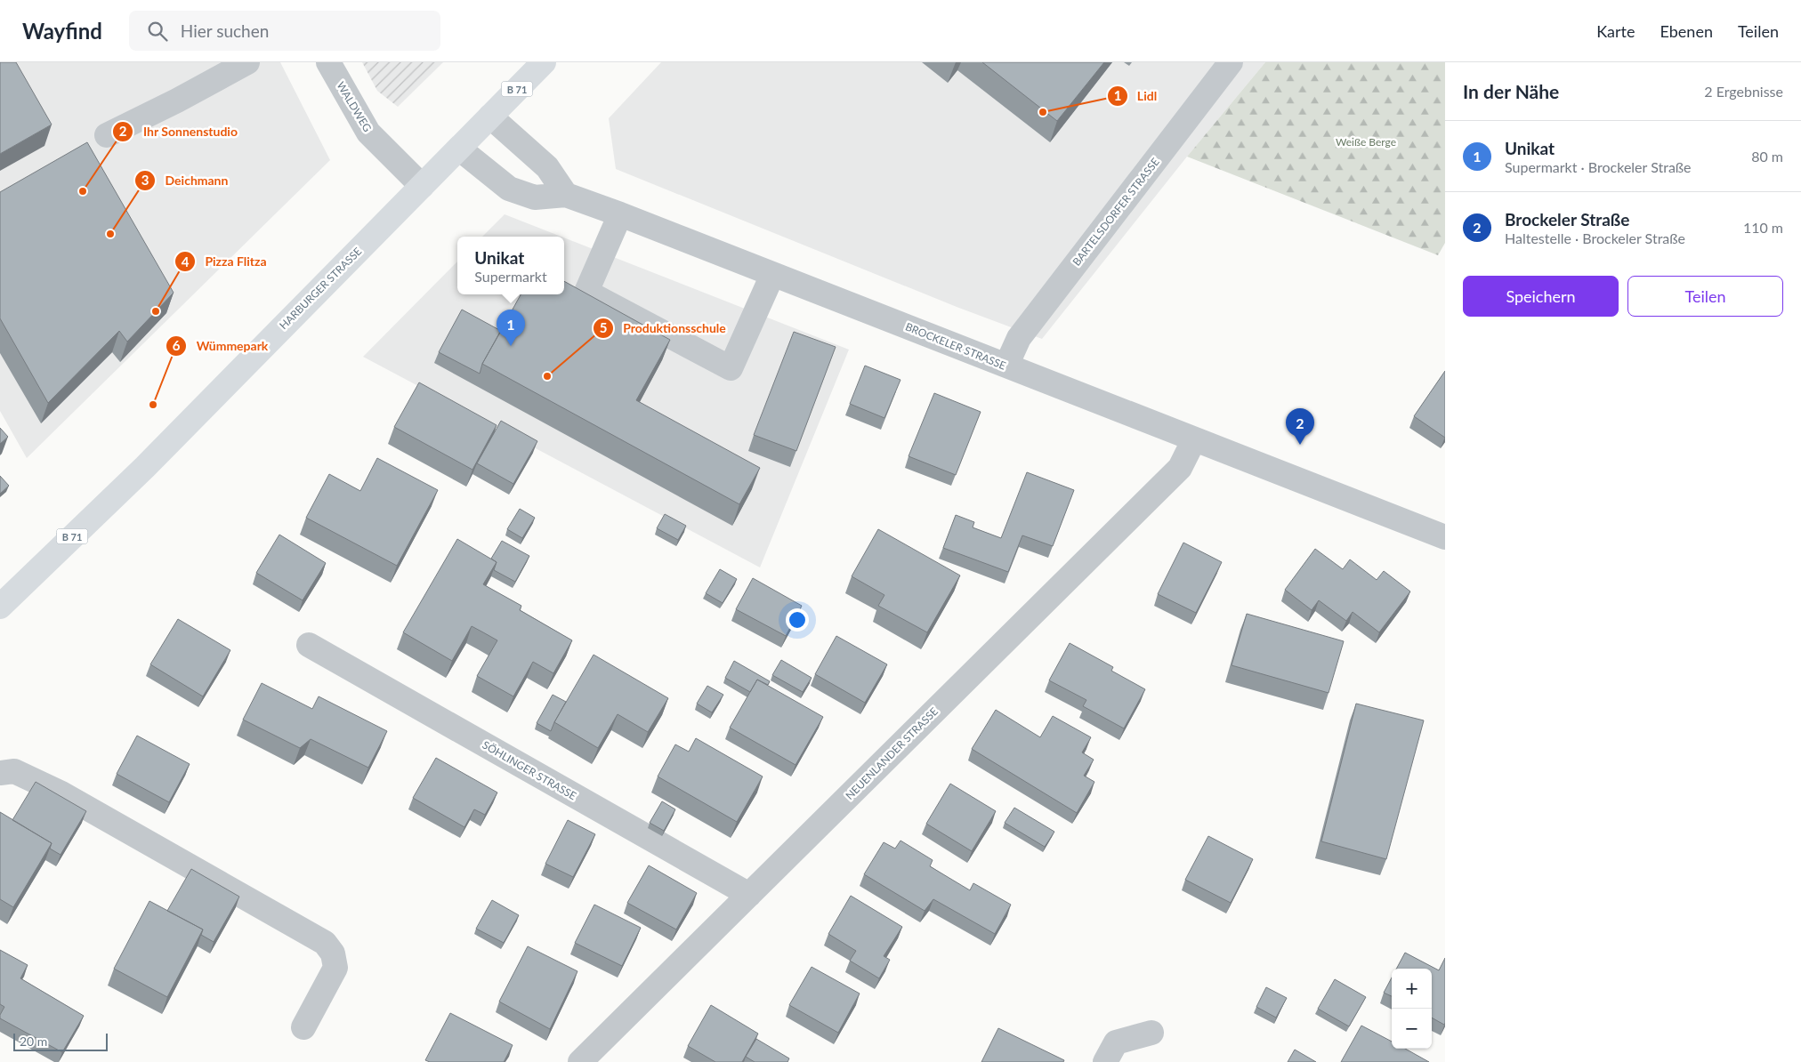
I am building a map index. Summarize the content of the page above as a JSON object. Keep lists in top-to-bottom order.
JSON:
{
  "streets": {
    "main road": ["B 71", "HARBURGER STRASSE"],
    "street": [
      "WALDWEG",
      "BARTELSDORFER STRASSE",
      "BROCKELER STRASSE",
      "NEUENLANDER STRASSE",
      "SÖHLINGER STRASSE"
    ]
  },
  "crossings": [
    ["WALDWEG", "HARBURGER STRASSE"],
    ["BARTELSDORFER STRASSE", "BROCKELER STRASSE"],
    ["HARBURGER STRASSE", "BROCKELER STRASSE"],
    ["BROCKELER STRASSE", "NEUENLANDER STRASSE"],
    ["NEUENLANDER STRASSE", "SÖHLINGER STRASSE"]
  ],
  "parks": ["Weiße Berge"],
  "places": [
    "Lidl",
    "Ihr Sonnenstudio",
    "Deichmann",
    "Pizza Flitza",
    "Produktionsschule",
    "Wümmepark"
  ],
  "scale_bar": "20 m",
  "page": {
    "header": "Wayfind",
    "search": "Hier suchen",
    "nav": ["Karte", "Ebenen", "Teilen"],
    "heading": ["In der Nähe", "2 Ergebnisse"],
    "list": [
      {
        "mark": "1",
        "name": "Unikat",
        "note": "Supermarkt · Brockeler Straße",
        "value": "80 m"
      },
      {
        "mark": "2",
        "name": "Brockeler Straße",
        "note": "Haltestelle · Brockeler Straße",
        "value": "110 m"
      }
    ],
    "popup": ["Unikat", "Supermarkt"],
    "buttons": ["Speichern", "Teilen"],
    "pins": ["1", "2"],
    "map_buttons": ["+", "−"],
    "scale": "20 m"
  }
}
